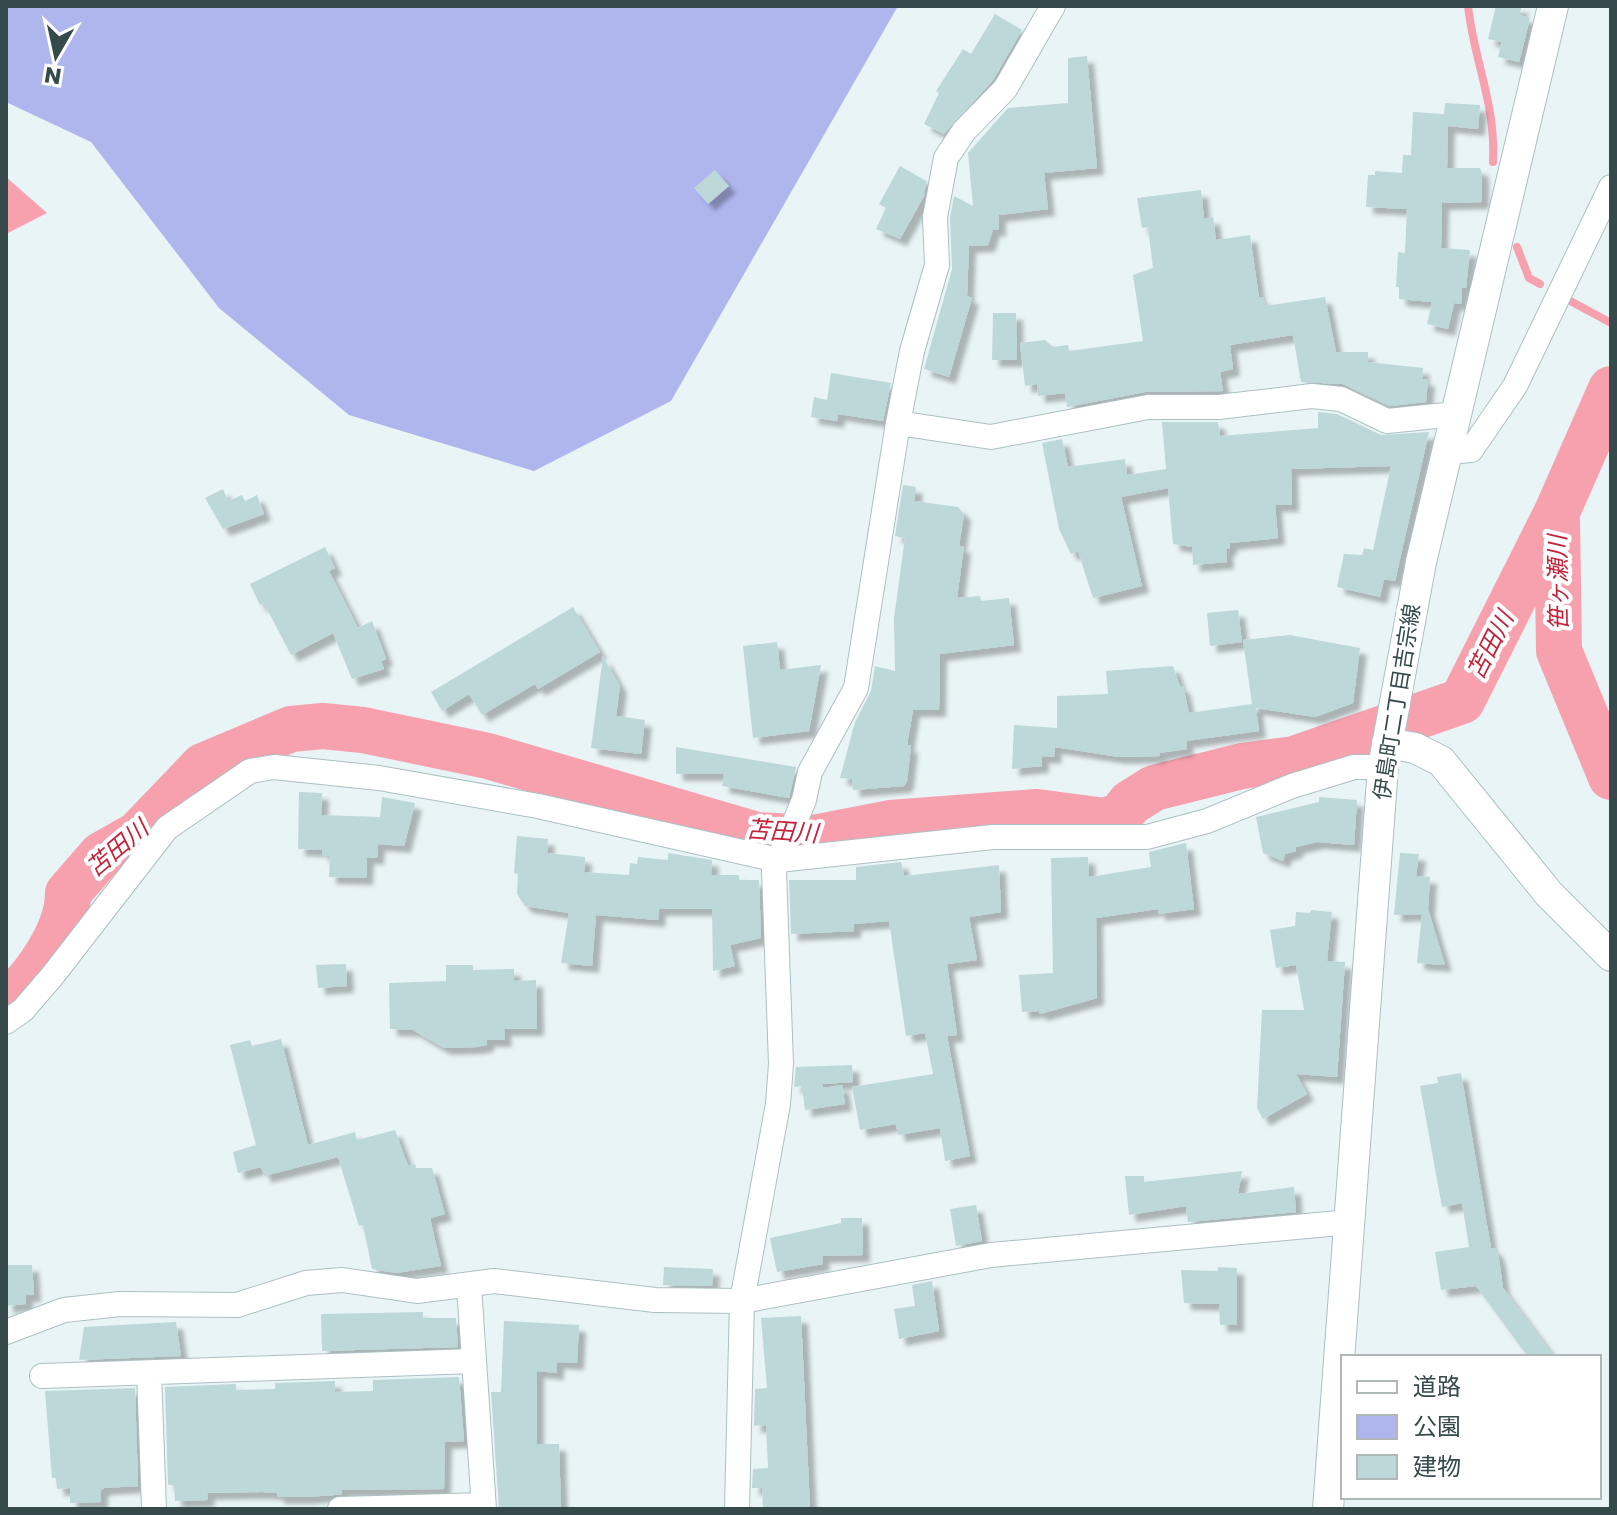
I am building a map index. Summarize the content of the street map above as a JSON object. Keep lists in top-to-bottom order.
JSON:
{
  "streets": {
    "street": ["伊島町二丁目吉宗線"]
  },
  "water": ["笹ヶ瀬川", "苫田川"],
  "legend": ["道路", "公園", "建物"],
  "north": "bottom"
}
